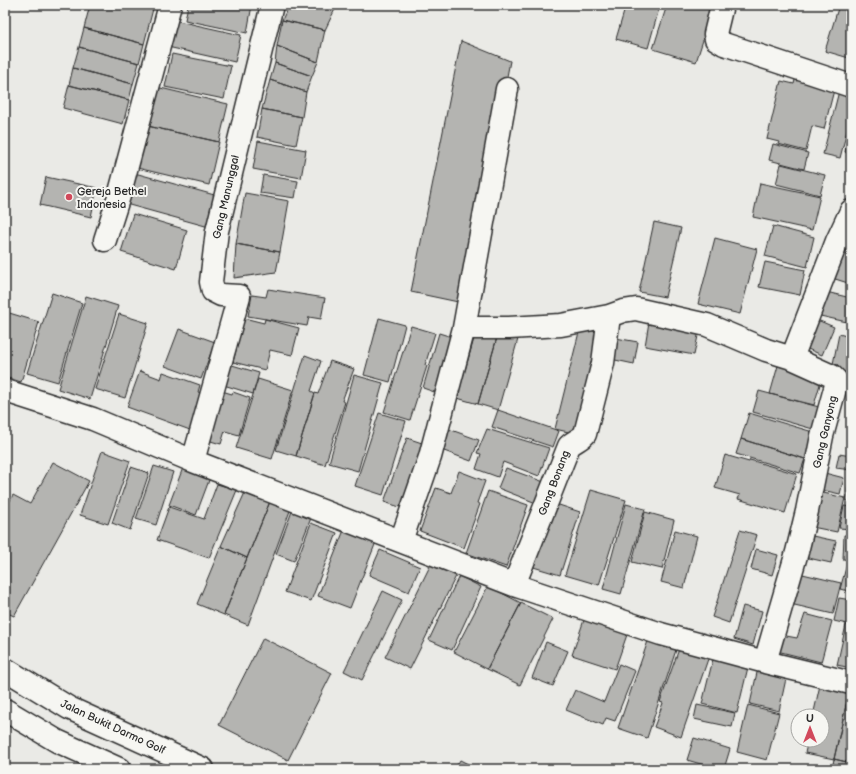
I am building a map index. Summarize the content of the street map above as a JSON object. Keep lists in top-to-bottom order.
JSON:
{
  "streets": {
    "street": [
      "Gang Manunggal",
      "Gang Ganyong",
      "Gang Bonang",
      "Jalan Bukit Darmo Golf"
    ]
  },
  "crossings": [
    ["Gang Ganyong", "Gang Bonang"]
  ],
  "places": ["Gereja Bethel Indonesia"],
  "north": "top"
}
